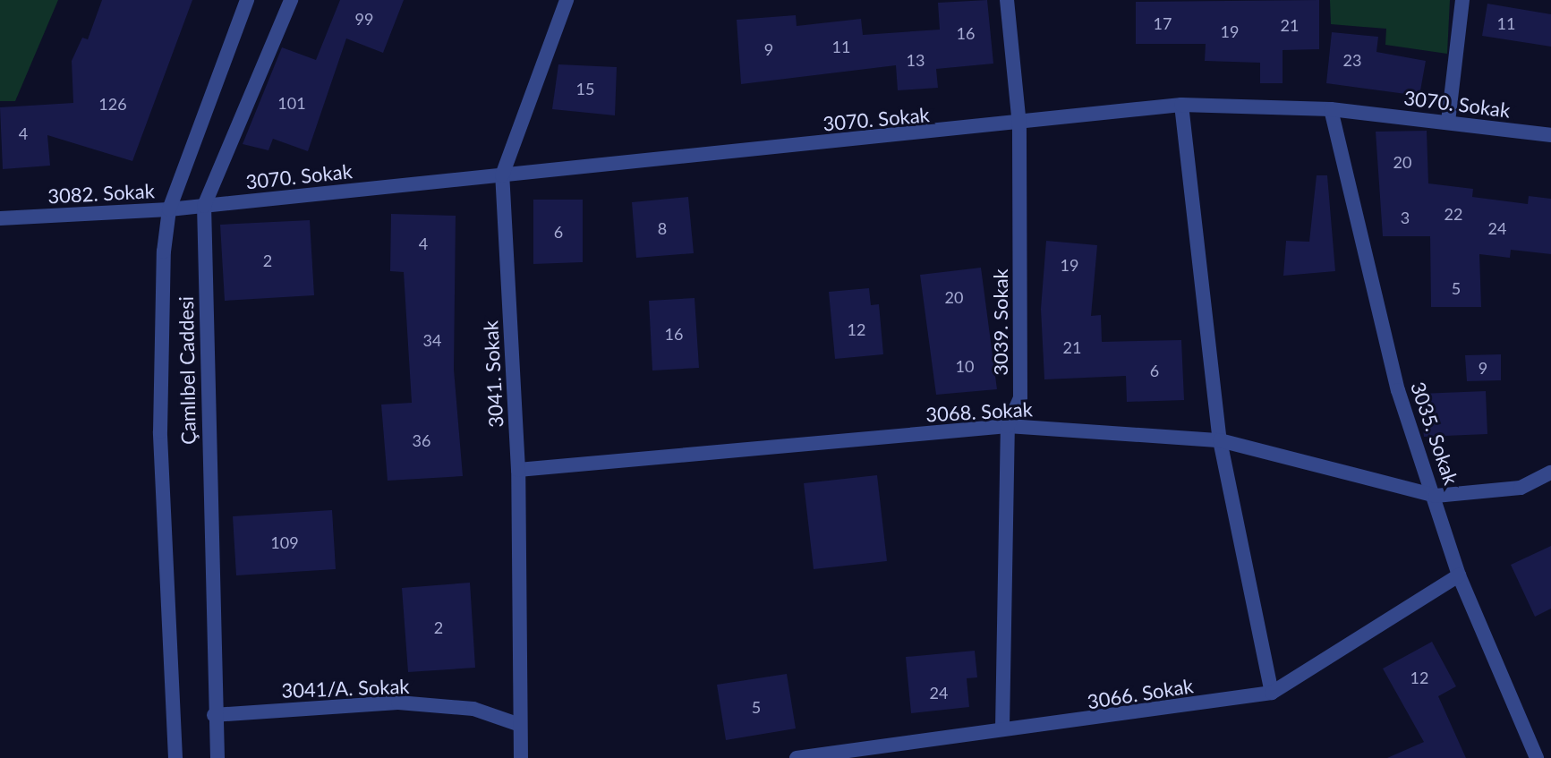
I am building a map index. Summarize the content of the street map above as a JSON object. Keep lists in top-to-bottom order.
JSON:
{
  "streets": {
    "street": [
      "3070. Sokak",
      "3082. Sokak",
      "3039. Sokak",
      "Çamlıbel Caddesi",
      "3041. Sokak",
      "3068. Sokak",
      "3035. Sokak",
      "3041/A. Sokak",
      "3066. Sokak"
    ]
  },
  "crossings": [
    ["3070. Sokak", "3082. Sokak"],
    ["3070. Sokak", "3039. Sokak"],
    ["3070. Sokak", "Çamlıbel Caddesi"],
    ["3070. Sokak", "3041. Sokak"],
    ["3070. Sokak", "3035. Sokak"],
    ["3082. Sokak", "Çamlıbel Caddesi"],
    ["3039. Sokak", "3068. Sokak"],
    ["3039. Sokak", "3066. Sokak"],
    ["Çamlıbel Caddesi", "3041/A. Sokak"],
    ["3041. Sokak", "3068. Sokak"],
    ["3041. Sokak", "3041/A. Sokak"],
    ["3068. Sokak", "3035. Sokak"],
    ["3035. Sokak", "3066. Sokak"]
  ],
  "house_numbers": [
    "99",
    "17",
    "11",
    "21",
    "19",
    "16",
    "11",
    "9",
    "13",
    "23",
    "15",
    "101",
    "126",
    "4",
    "20",
    "22",
    "3",
    "8",
    "24",
    "6",
    "4",
    "2",
    "19",
    "5",
    "20",
    "12",
    "16",
    "34",
    "21",
    "10",
    "9",
    "6",
    "36",
    "109",
    "2",
    "12",
    "24",
    "5"
  ]
}
